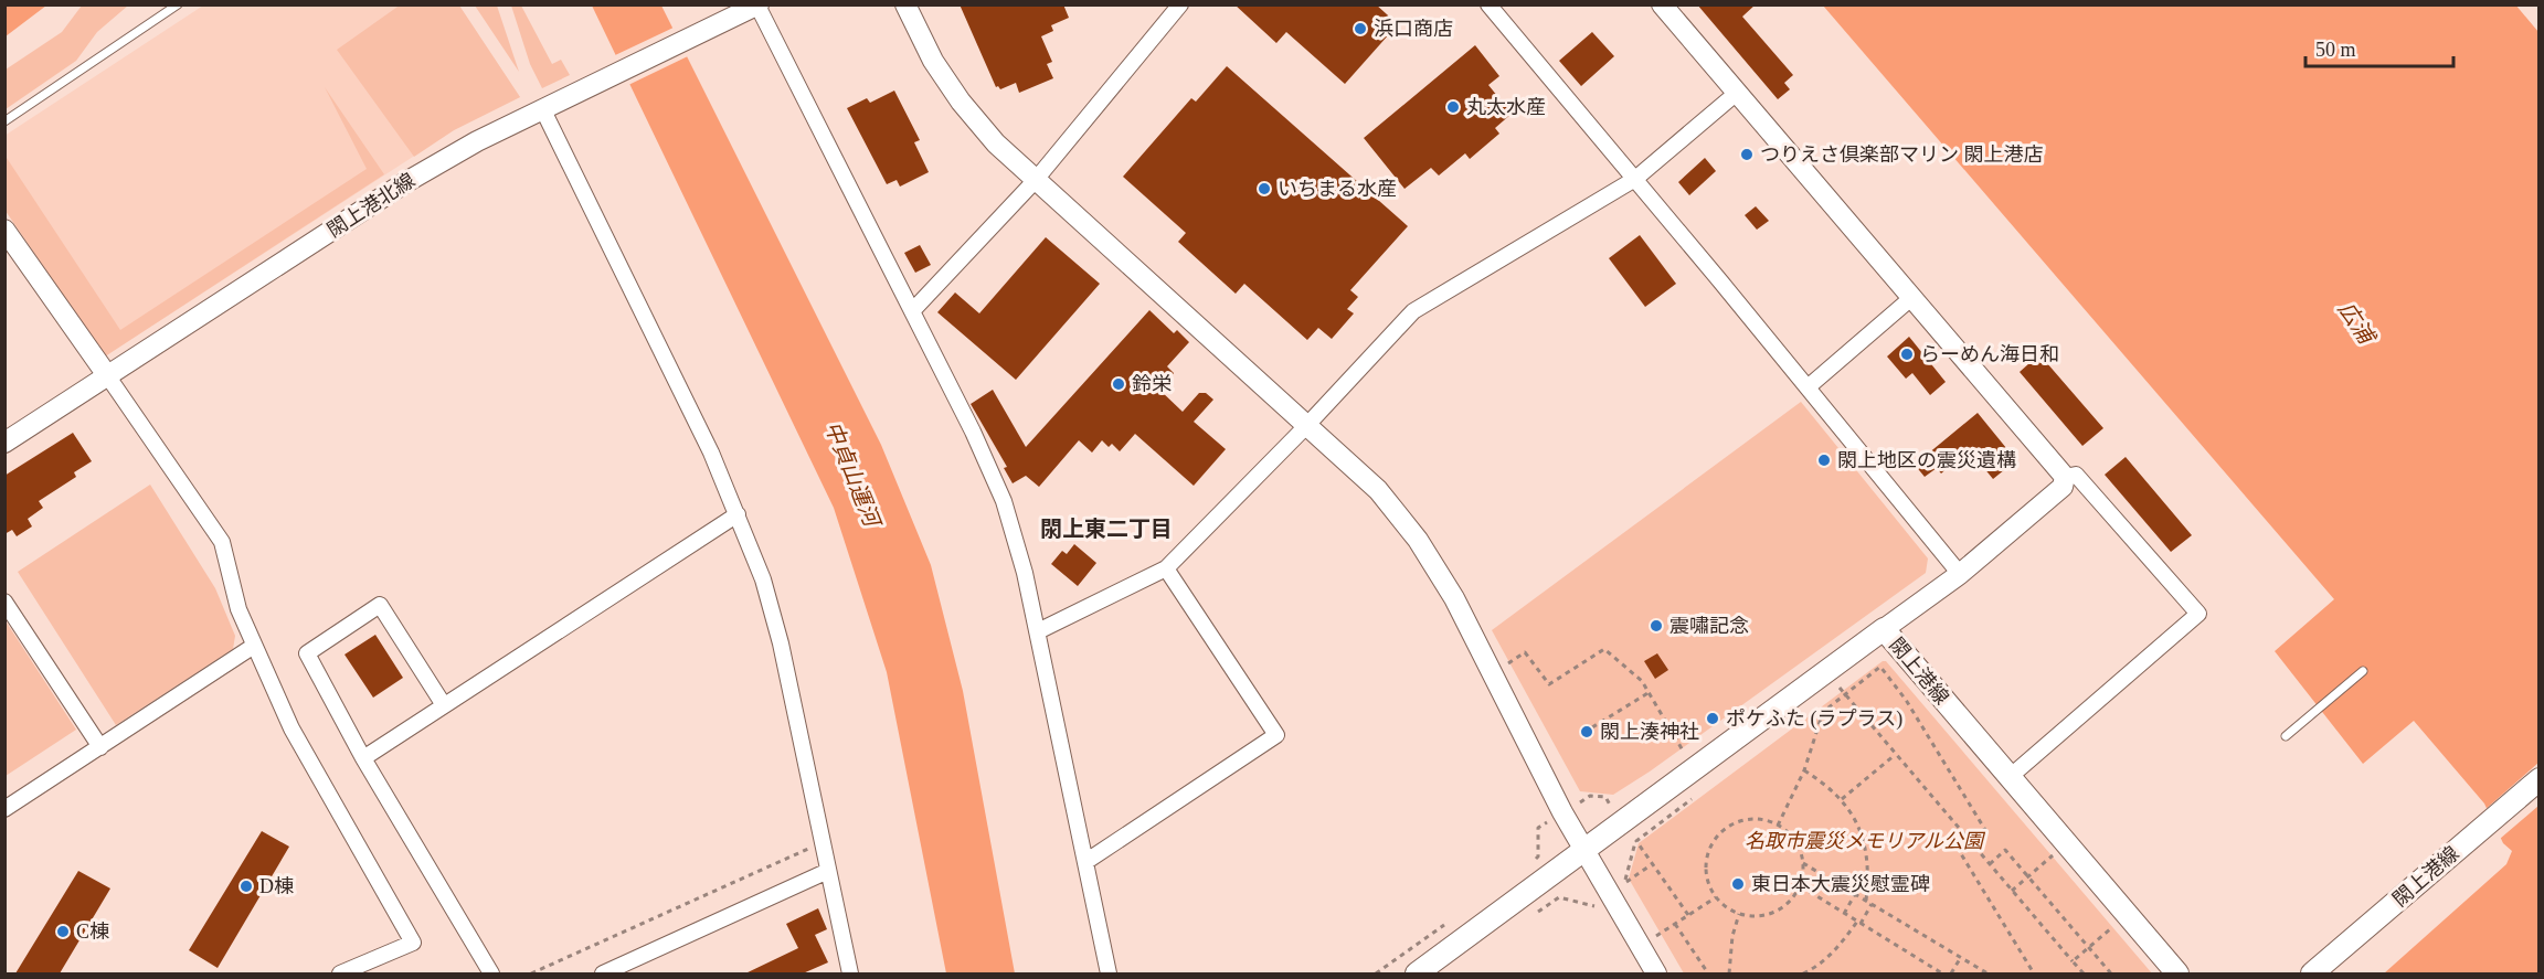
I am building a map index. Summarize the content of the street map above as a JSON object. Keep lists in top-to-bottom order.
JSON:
{
  "streets": {
    "main road": ["閖上港線"],
    "street": ["閖上港北線"]
  },
  "districts": ["閖上東二丁目"],
  "water": ["広浦", "中貞山運河"],
  "parks": ["名取市震災メモリアル公園"],
  "places": [
    "浜口商店",
    "丸太水産",
    "つりえさ倶楽部マリン 閖上港店",
    "いちまる水産",
    "らーめん海日和",
    "鈴栄",
    "閖上地区の震災遺構",
    "震嘯記念",
    "ポケふた (ラプラス)",
    "閖上湊神社",
    "東日本大震災慰霊碑",
    "D棟",
    "C棟"
  ],
  "scale_bar": "50 m"
}
